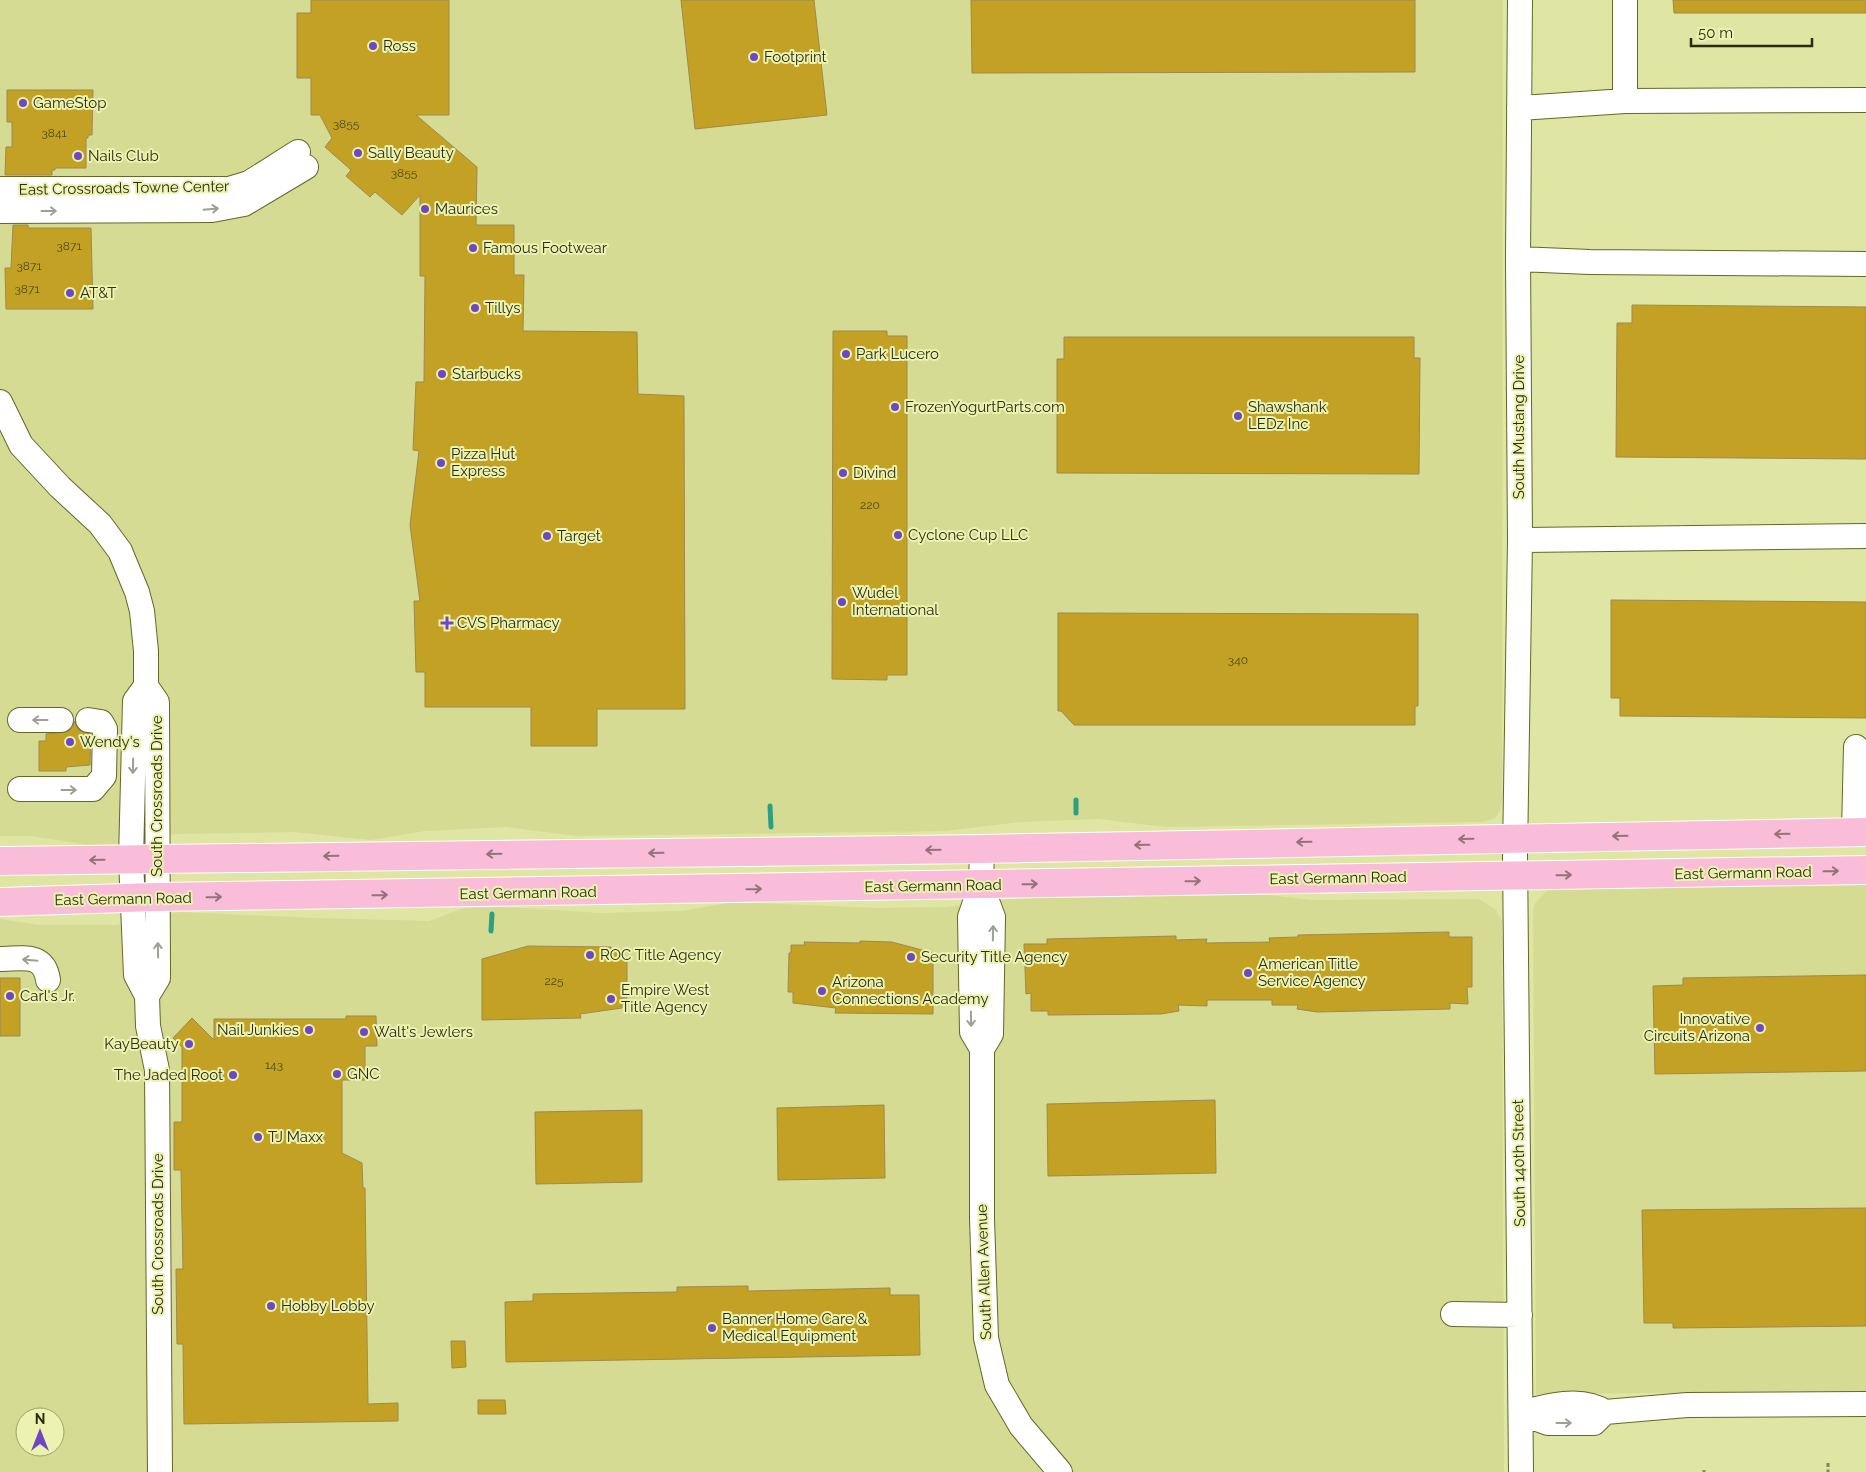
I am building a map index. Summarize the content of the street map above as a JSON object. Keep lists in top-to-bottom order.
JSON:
{
  "streets": {
    "main road": ["East Germann Road"],
    "street": [
      "East Crossroads Towne Center",
      "South Mustang Drive",
      "South Crossroads Drive",
      "South 140th Street",
      "South Allen Avenue"
    ]
  },
  "crossings": [
    ["South Mustang Drive", "East Germann Road"],
    ["South Mustang Drive", "South 140th Street"],
    ["South Crossroads Drive", "East Germann Road"],
    ["East Germann Road", "South 140th Street"],
    ["East Germann Road", "South Allen Avenue"]
  ],
  "places": {
    "other": [
      "Ross",
      "Footprint",
      "GameStop",
      "Sally Beauty",
      "Nails Club",
      "Maurices",
      "Famous Footwear",
      "AT&T",
      "Tillys",
      "Park Lucero",
      "Starbucks",
      "FrozenYogurtParts.com",
      "Shawshank LEDz Inc",
      "Pizza Hut Express",
      "Divind",
      "Cyclone Cup LLC",
      "Target",
      "Wudel International",
      "Wendy's",
      "ROC Title Agency",
      "Security Title Agency",
      "American Title Service Agency",
      "Arizona Connections Academy",
      "Carl's Jr.",
      "Empire West Title Agency",
      "Innovative Circuits Arizona",
      "Nail Junkies",
      "Walt's Jewlers",
      "KayBeauty",
      "GNC",
      "The Jaded Root",
      "TJ Maxx",
      "Hobby Lobby",
      "Banner Home Care & Medical Equipment"
    ],
    "health": ["CVS Pharmacy"]
  },
  "house_numbers": [
    "3855",
    "3841",
    "3855",
    "3871",
    "3871",
    "3871",
    "220",
    "340",
    "225",
    "143"
  ],
  "scale_bar": "50 m",
  "north": "top"
}
